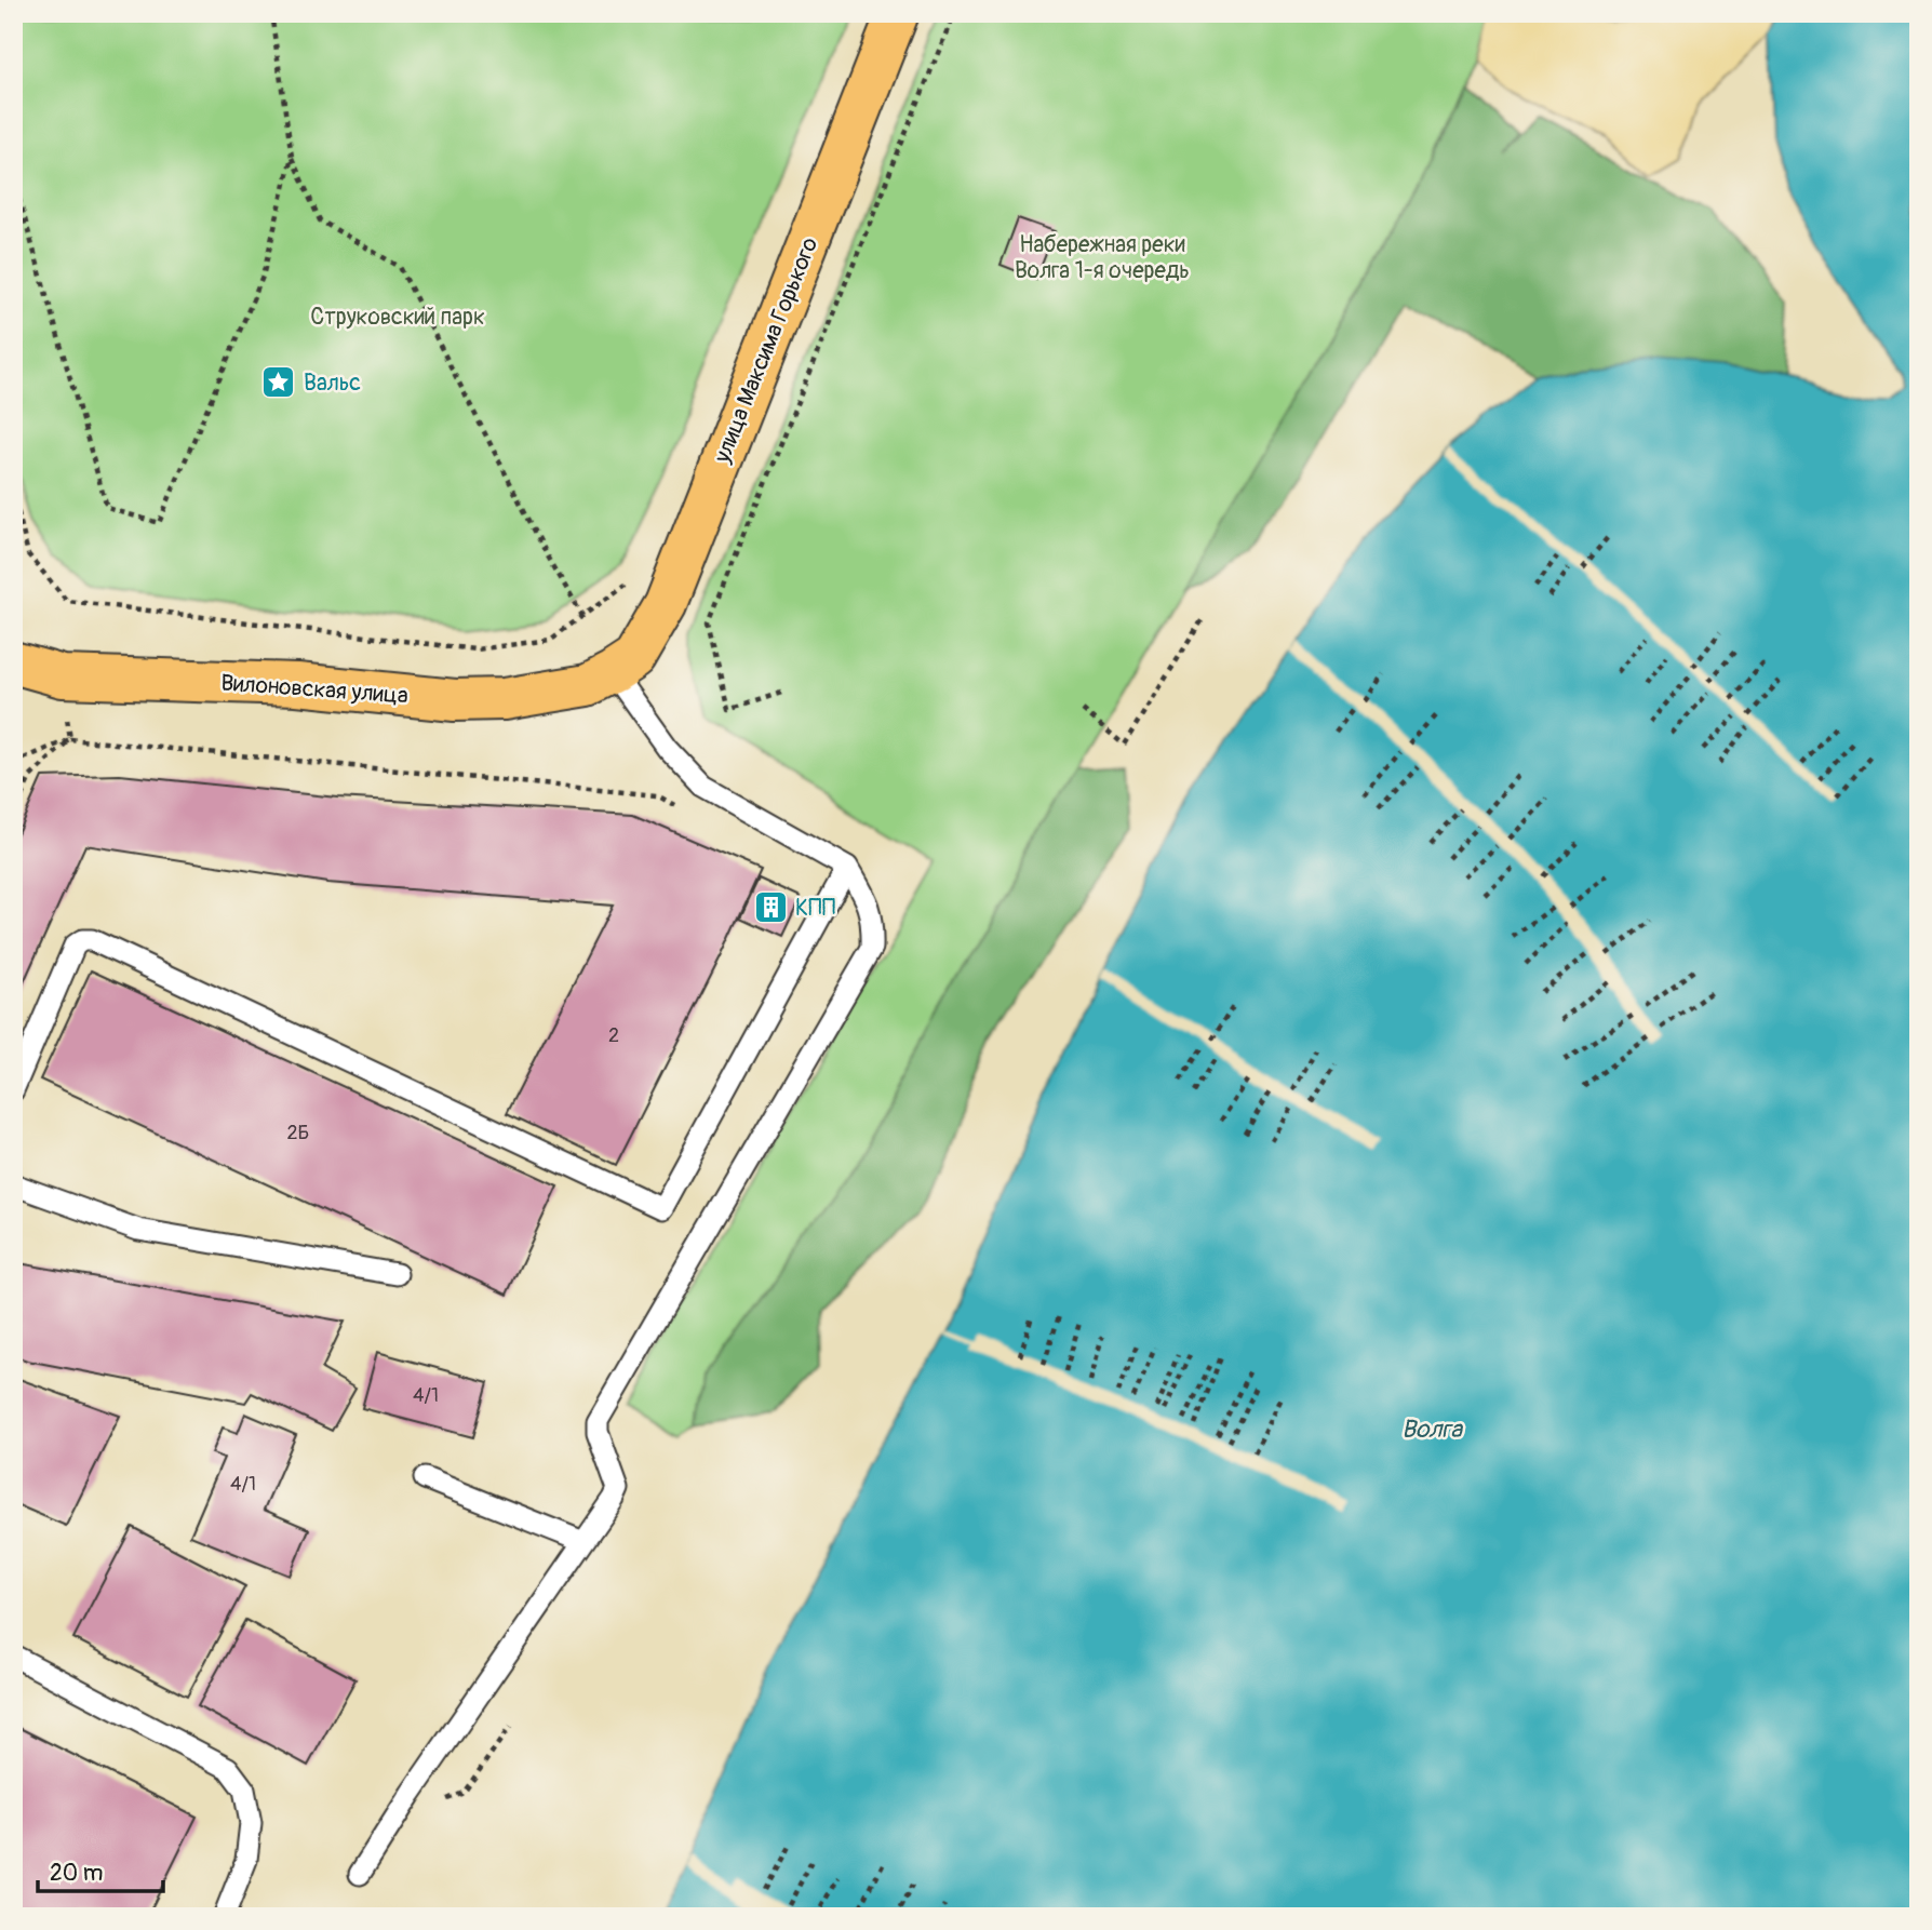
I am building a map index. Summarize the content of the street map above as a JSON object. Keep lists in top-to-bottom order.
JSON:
{
  "streets": {
    "main road": ["улица Максима Горького", "Вилоновская улица"]
  },
  "crossings": [
    ["улица Максима Горького", "Вилоновская улица"]
  ],
  "water": ["Волга"],
  "parks": ["Набережная реки Волга 1-я очередь", "Струковский парк"],
  "places": {
    "place": ["Вальс"],
    "building": ["КПП"]
  },
  "house_numbers": [
    "2",
    "2Б",
    "4/1",
    "4/1"
  ],
  "scale_bar": "20 m"
}
